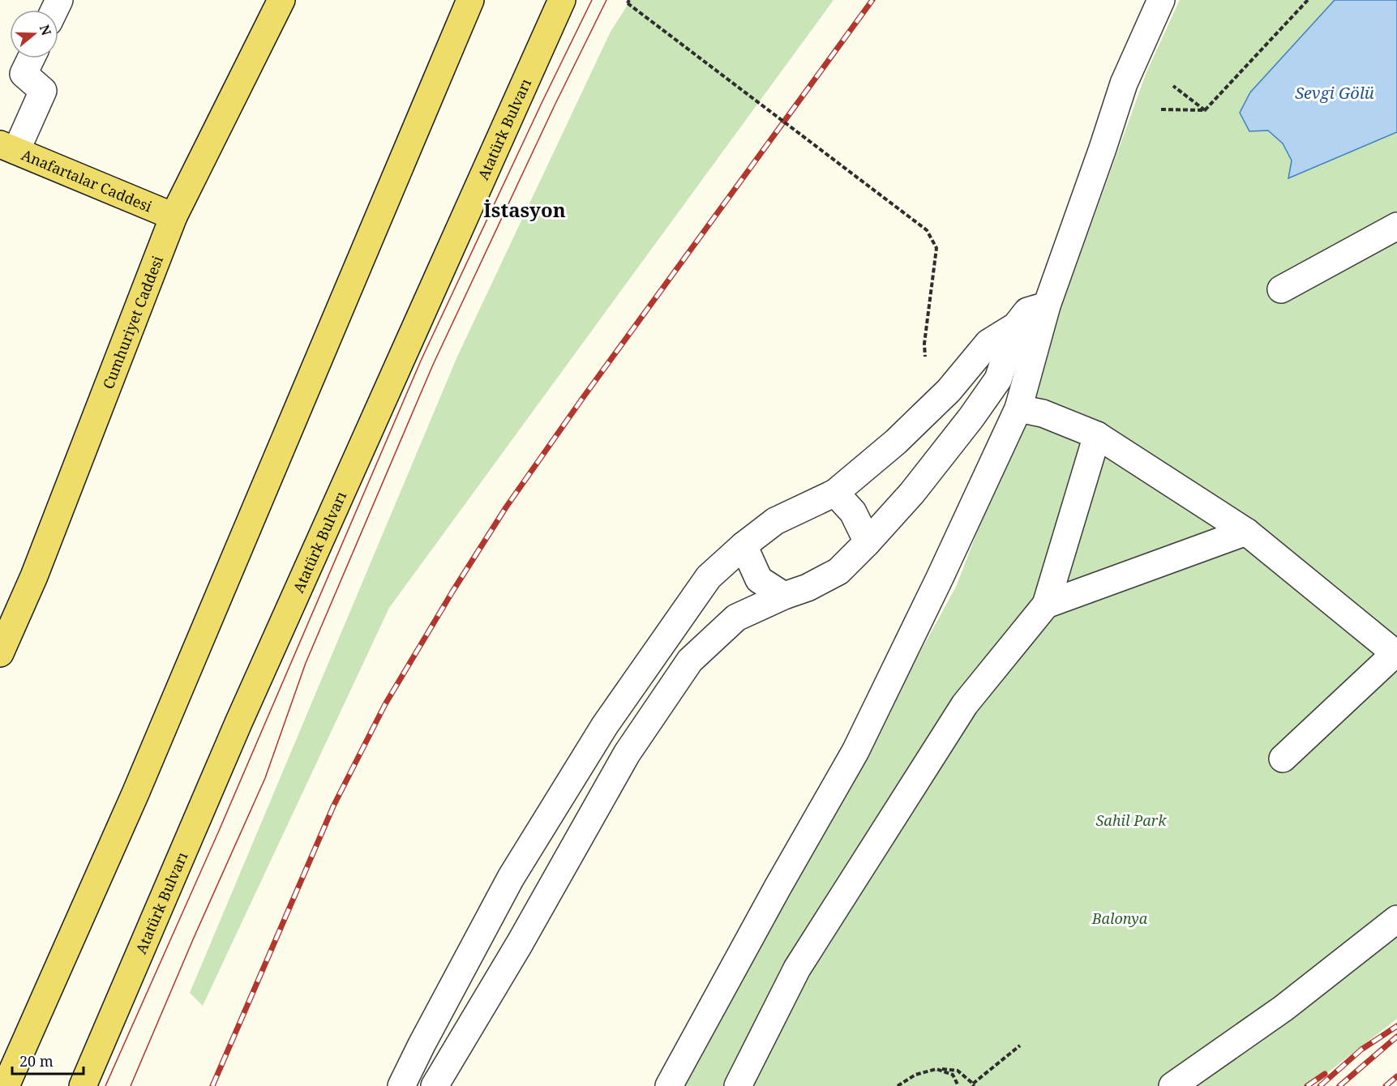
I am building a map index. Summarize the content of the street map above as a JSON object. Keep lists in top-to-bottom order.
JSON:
{
  "streets": {
    "main road": ["Atatürk Bulvarı", "Anafartalar Caddesi", "Cumhuriyet Caddesi"]
  },
  "crossings": [
    ["Anafartalar Caddesi", "Cumhuriyet Caddesi"]
  ],
  "districts": ["İstasyon"],
  "water": ["Sevgi Gölü"],
  "parks": ["Sahil Park", "Balonya"],
  "scale_bar": "20 m",
  "north": "right"
}
